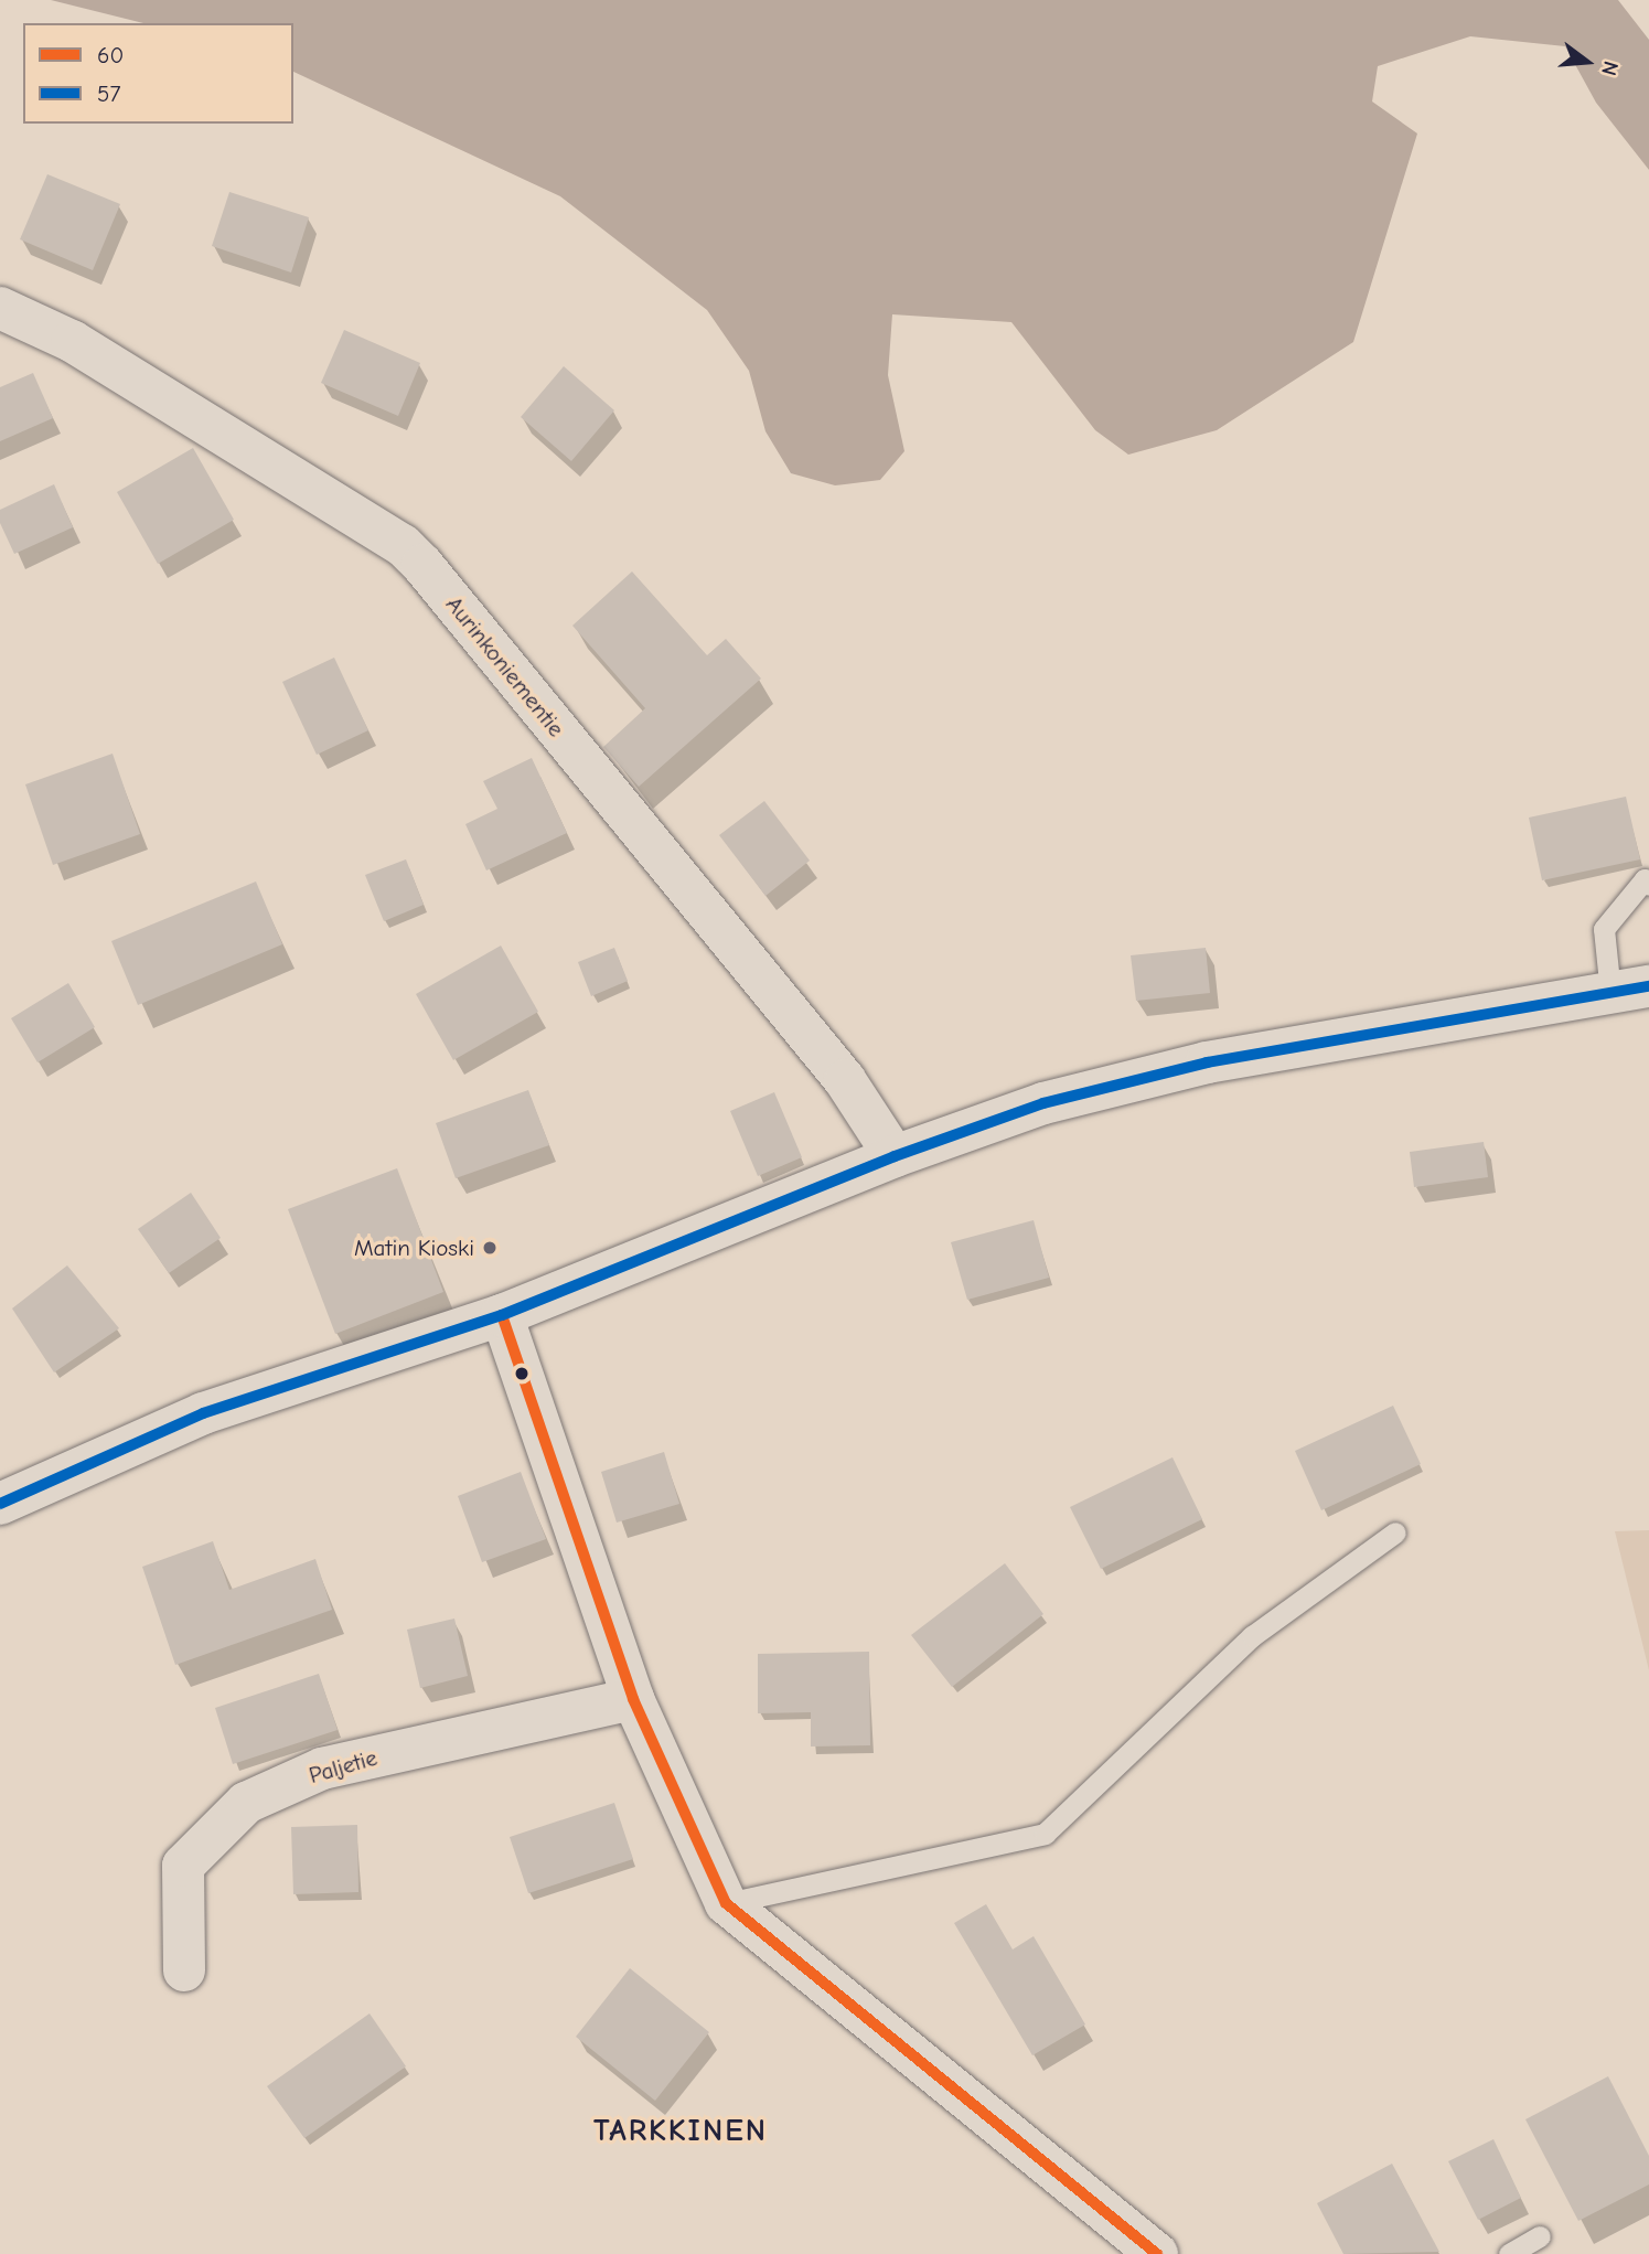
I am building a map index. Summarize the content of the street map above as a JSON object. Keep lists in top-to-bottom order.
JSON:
{
  "streets": {
    "street": ["Aurinkoniementie", "Paljetie"]
  },
  "districts": ["TARKKINEN"],
  "places": ["Matin Kioski"],
  "lines": ["transit line 57", "transit line 60"],
  "legend": ["60", "57"],
  "north": "right"
}
